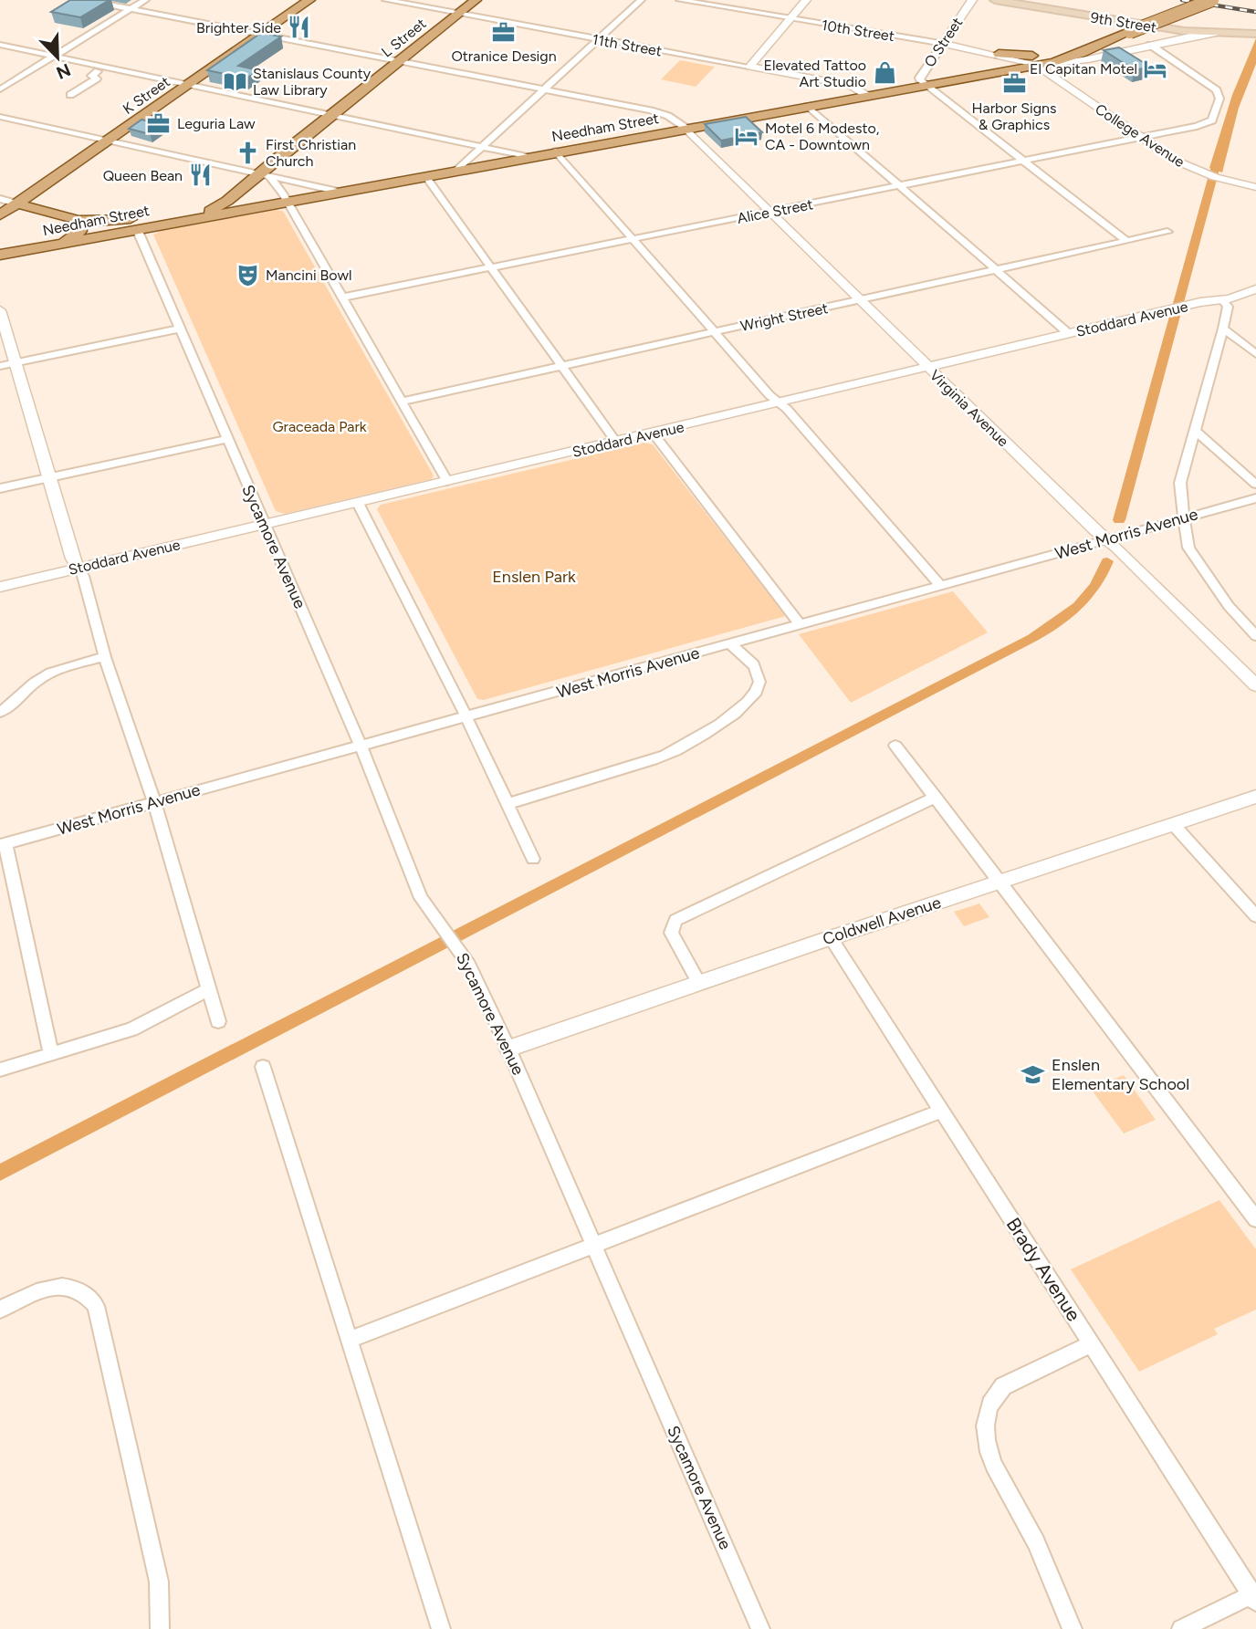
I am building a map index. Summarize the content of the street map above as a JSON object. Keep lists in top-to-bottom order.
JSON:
{
  "streets": {
    "main road": [
      "9th Street",
      "L Street",
      "K Street",
      "Needham Street"
    ],
    "street": [
      "10th Street",
      "O Street",
      "11th Street",
      "College Avenue",
      "Alice Street",
      "Wright Street",
      "Stoddard Avenue",
      "Virginia Avenue",
      "West Morris Avenue",
      "Sycamore Avenue",
      "Coldwell Avenue",
      "Brady Avenue"
    ]
  },
  "crossings": [
    ["9th Street", "Needham Street"],
    ["10th Street", "O Street"],
    ["10th Street", "Needham Street"],
    ["10th Street", "College Avenue"],
    ["L Street", "11th Street"],
    ["L Street", "Needham Street"],
    ["O Street", "Needham Street"],
    ["11th Street", "Needham Street"],
    ["Needham Street", "College Avenue"],
    ["Needham Street", "Alice Street"],
    ["Needham Street", "Virginia Avenue"],
    ["Needham Street", "Sycamore Avenue"],
    ["College Avenue", "Alice Street"],
    ["Alice Street", "Virginia Avenue"],
    ["Wright Street", "Virginia Avenue"],
    ["Stoddard Avenue", "Virginia Avenue"],
    ["Stoddard Avenue", "Sycamore Avenue"],
    ["Virginia Avenue", "West Morris Avenue"],
    ["West Morris Avenue", "Sycamore Avenue"],
    ["Sycamore Avenue", "Coldwell Avenue"],
    ["Coldwell Avenue", "Brady Avenue"]
  ],
  "parks": ["Graceada Park", "Enslen Park"],
  "places": {
    "restaurant": ["Brighter Side", "Queen Bean"],
    "office": ["Otranice Design", "Harbor Signs & Graphics", "Leguria Law"],
    "hotel": ["El Capitan Motel", "Motel 6 Modesto, CA - Downtown"],
    "shop": ["Elevated Tattoo Art Studio"],
    "library": ["Stanislaus County Law Library"],
    "church": ["First Christian Church"],
    "theatre": ["Mancini Bowl"],
    "school or university": ["Enslen Elementary School"]
  },
  "north": "bottom right"
}
